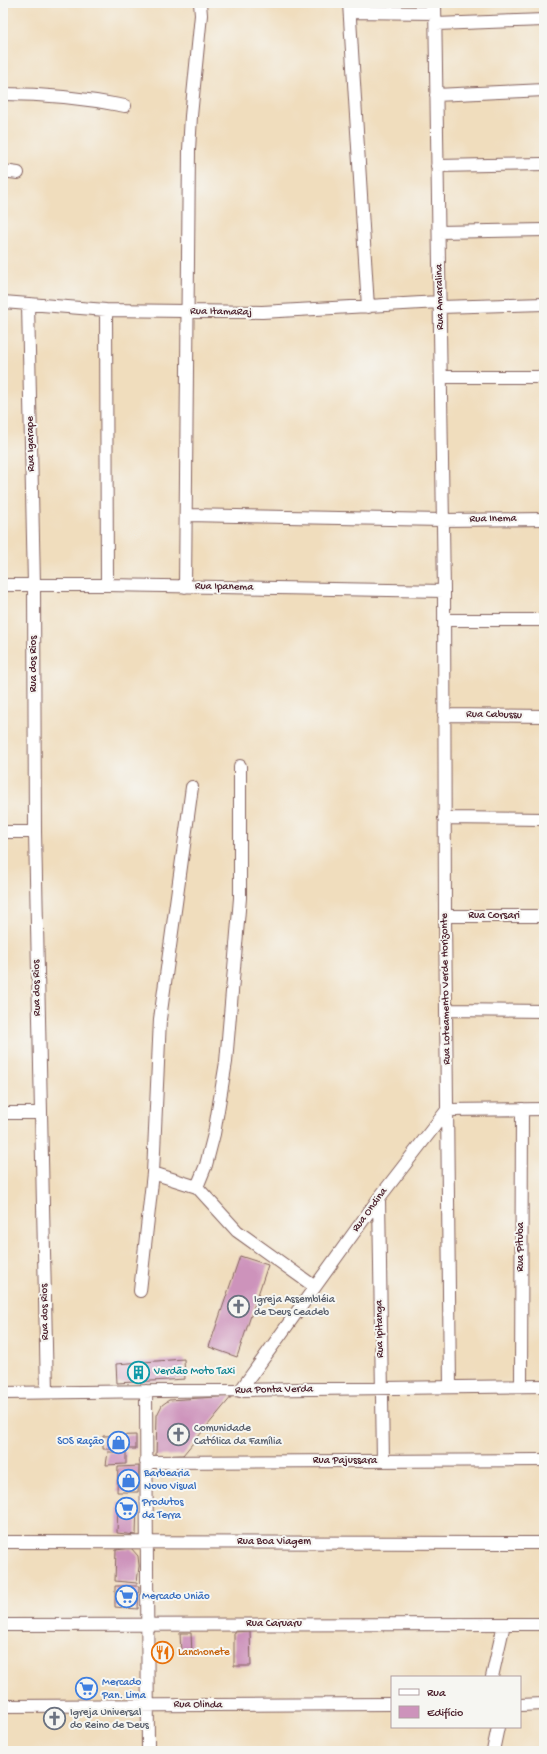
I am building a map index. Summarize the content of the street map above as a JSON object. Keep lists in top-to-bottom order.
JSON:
{
  "streets": {
    "street": [
      "Rua Amaralina",
      "Rua ItamaRaj",
      "Rua Igarape",
      "Rua Inema",
      "Rua Ipanema",
      "Rua dos Rios",
      "Rua Cabussu",
      "Rua Corsari",
      "Rua Loteamento Verde Horizonte",
      "Rua Ondina",
      "Rua Pituba",
      "Rua Ipitanga",
      "Rua Ponta Verda",
      "Rua Pajussara",
      "Rua Boa Viagem",
      "Rua Caruaru",
      "Rua Olinda"
    ]
  },
  "crossings": [
    ["Rua Amaralina", "Rua ItamaRaj"],
    ["Rua Amaralina", "Rua Inema"],
    ["Rua Amaralina", "Rua Ipanema"],
    ["Rua Amaralina", "Rua Loteamento Verde Horizonte"],
    ["Rua ItamaRaj", "Rua Igarape"],
    ["Rua Igarape", "Rua Ipanema"],
    ["Rua Igarape", "Rua dos Rios"],
    ["Rua Ipanema", "Rua dos Rios"],
    ["Rua Ipanema", "Rua Loteamento Verde Horizonte"],
    ["Rua dos Rios", "Rua Ponta Verda"],
    ["Rua Cabussu", "Rua Loteamento Verde Horizonte"],
    ["Rua Corsari", "Rua Loteamento Verde Horizonte"],
    ["Rua Loteamento Verde Horizonte", "Rua Ondina"],
    ["Rua Loteamento Verde Horizonte", "Rua Ponta Verda"],
    ["Rua Ondina", "Rua Ipitanga"],
    ["Rua Ondina", "Rua Ponta Verda"],
    ["Rua Pituba", "Rua Ponta Verda"],
    ["Rua Ipitanga", "Rua Ponta Verda"],
    ["Rua Ipitanga", "Rua Pajussara"]
  ],
  "places": {
    "church": ["Igreja Assembléia de Deus Ceadeb", "Comunidade Católica da Família", "Igreja Universal do Reino de Deus"],
    "building": ["Verdão Moto Taxi"],
    "shop": ["SOS Ração", "Barbearia Novo Visual"],
    "supermarket": ["Produtos da Terra", "Mercado União", "Mercado Pan. Lima"],
    "restaurant": ["Lanchonete"]
  },
  "legend": ["Rua", "Edifício"]
}
